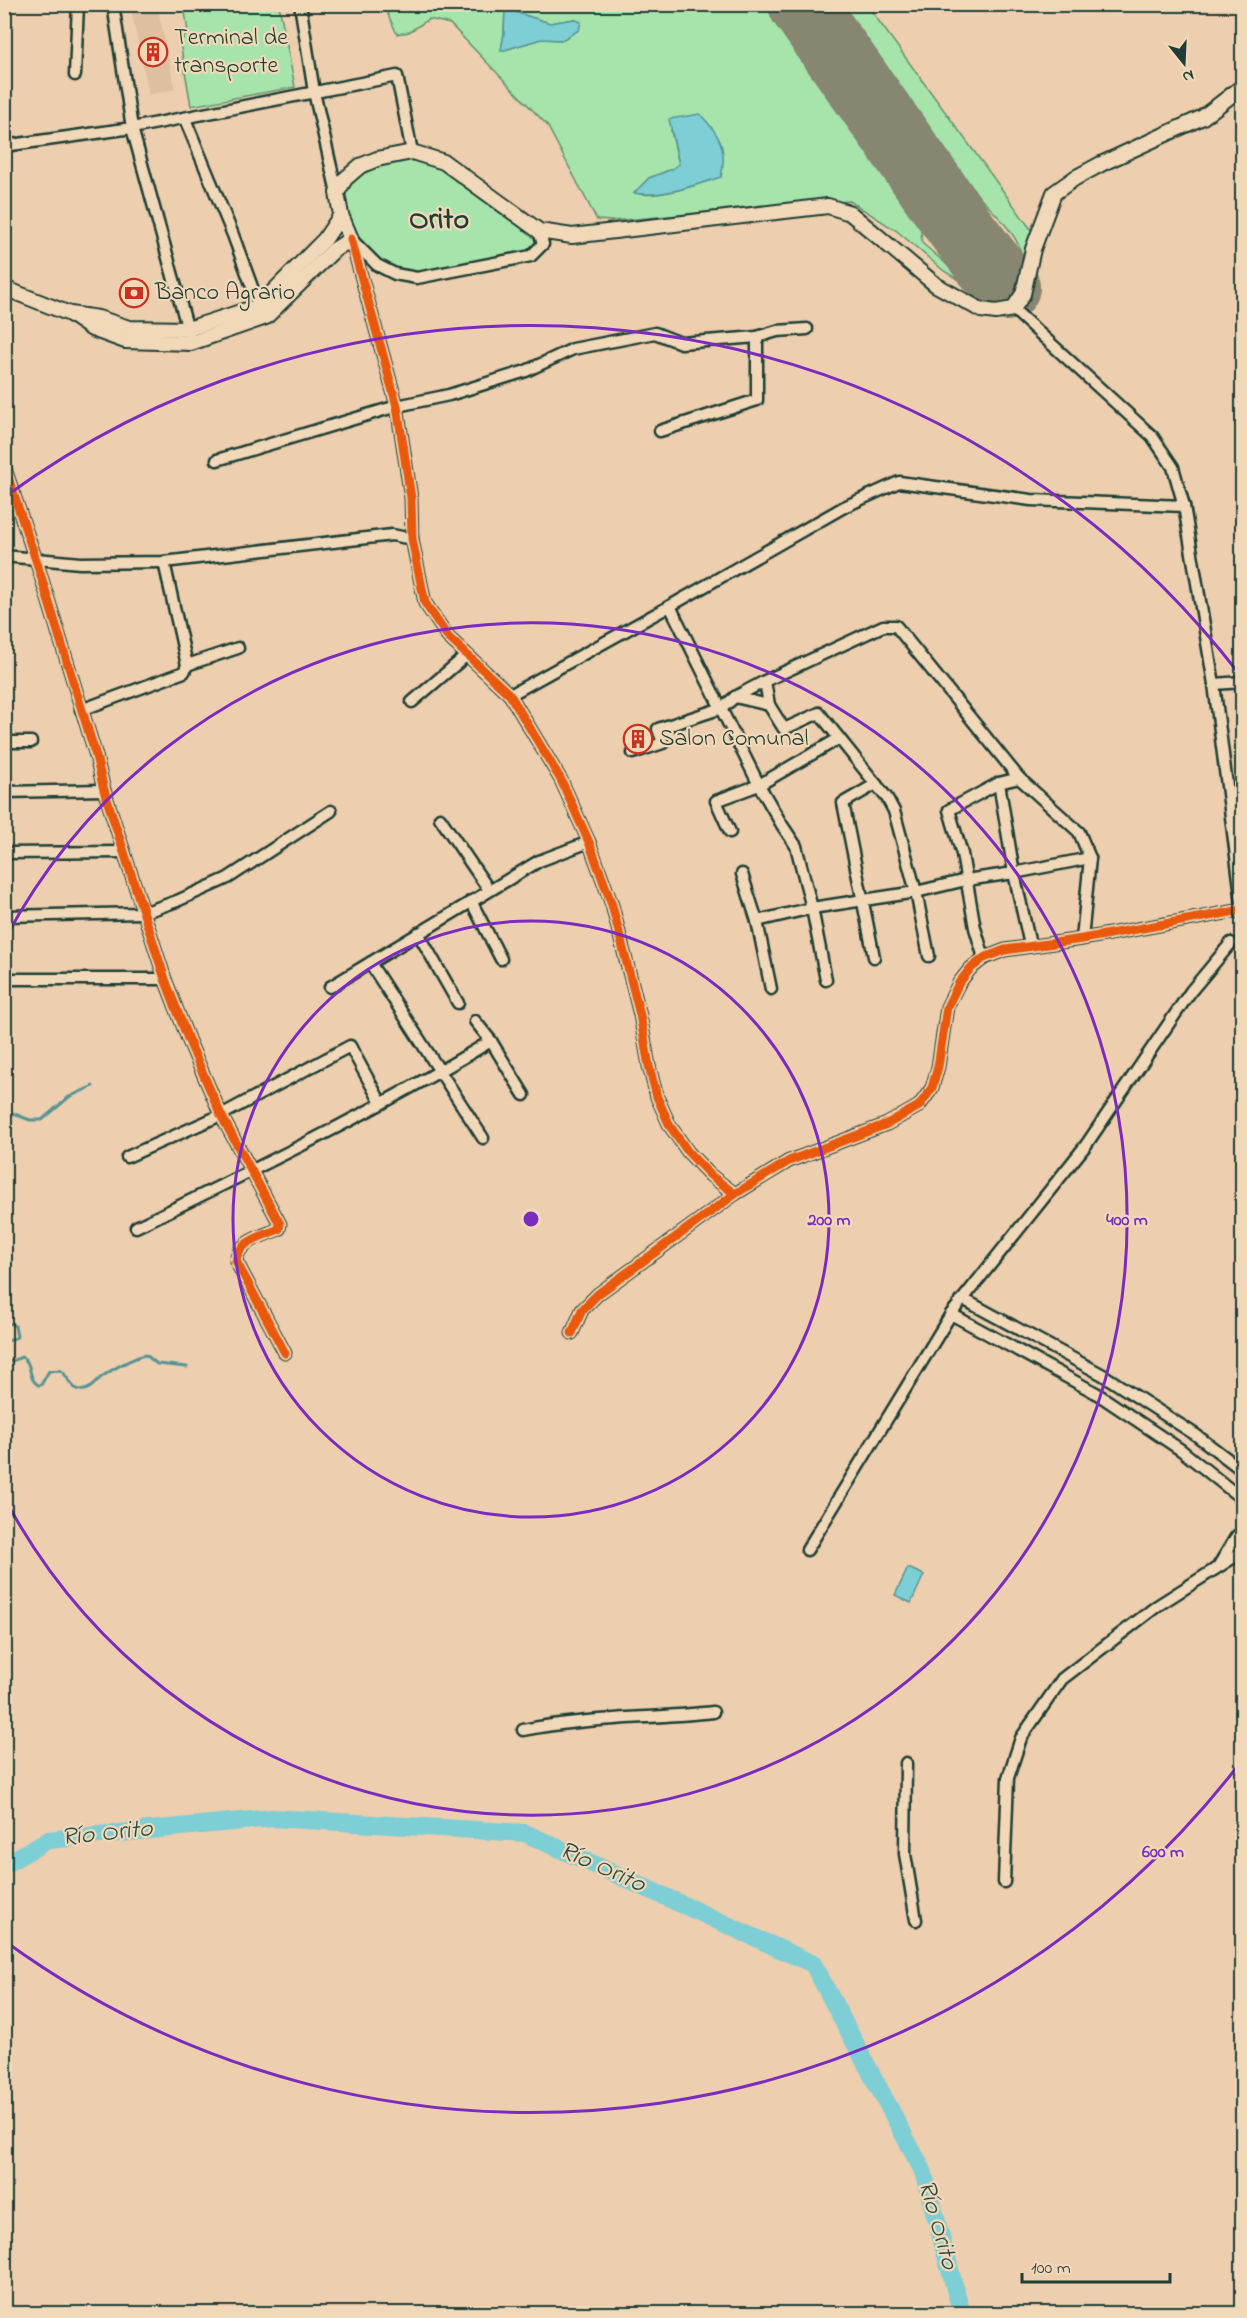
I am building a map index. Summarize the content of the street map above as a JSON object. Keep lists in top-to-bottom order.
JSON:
{
  "districts": ["Orito"],
  "water": ["Río Orito"],
  "places": {
    "building": ["Terminal de transporte", "Salon Comunal"],
    "bank": ["Banco Agrario"]
  },
  "scale_bar": "100 m",
  "north": "bottom",
  "rings": ["200 m", "400 m", "600 m"]
}
